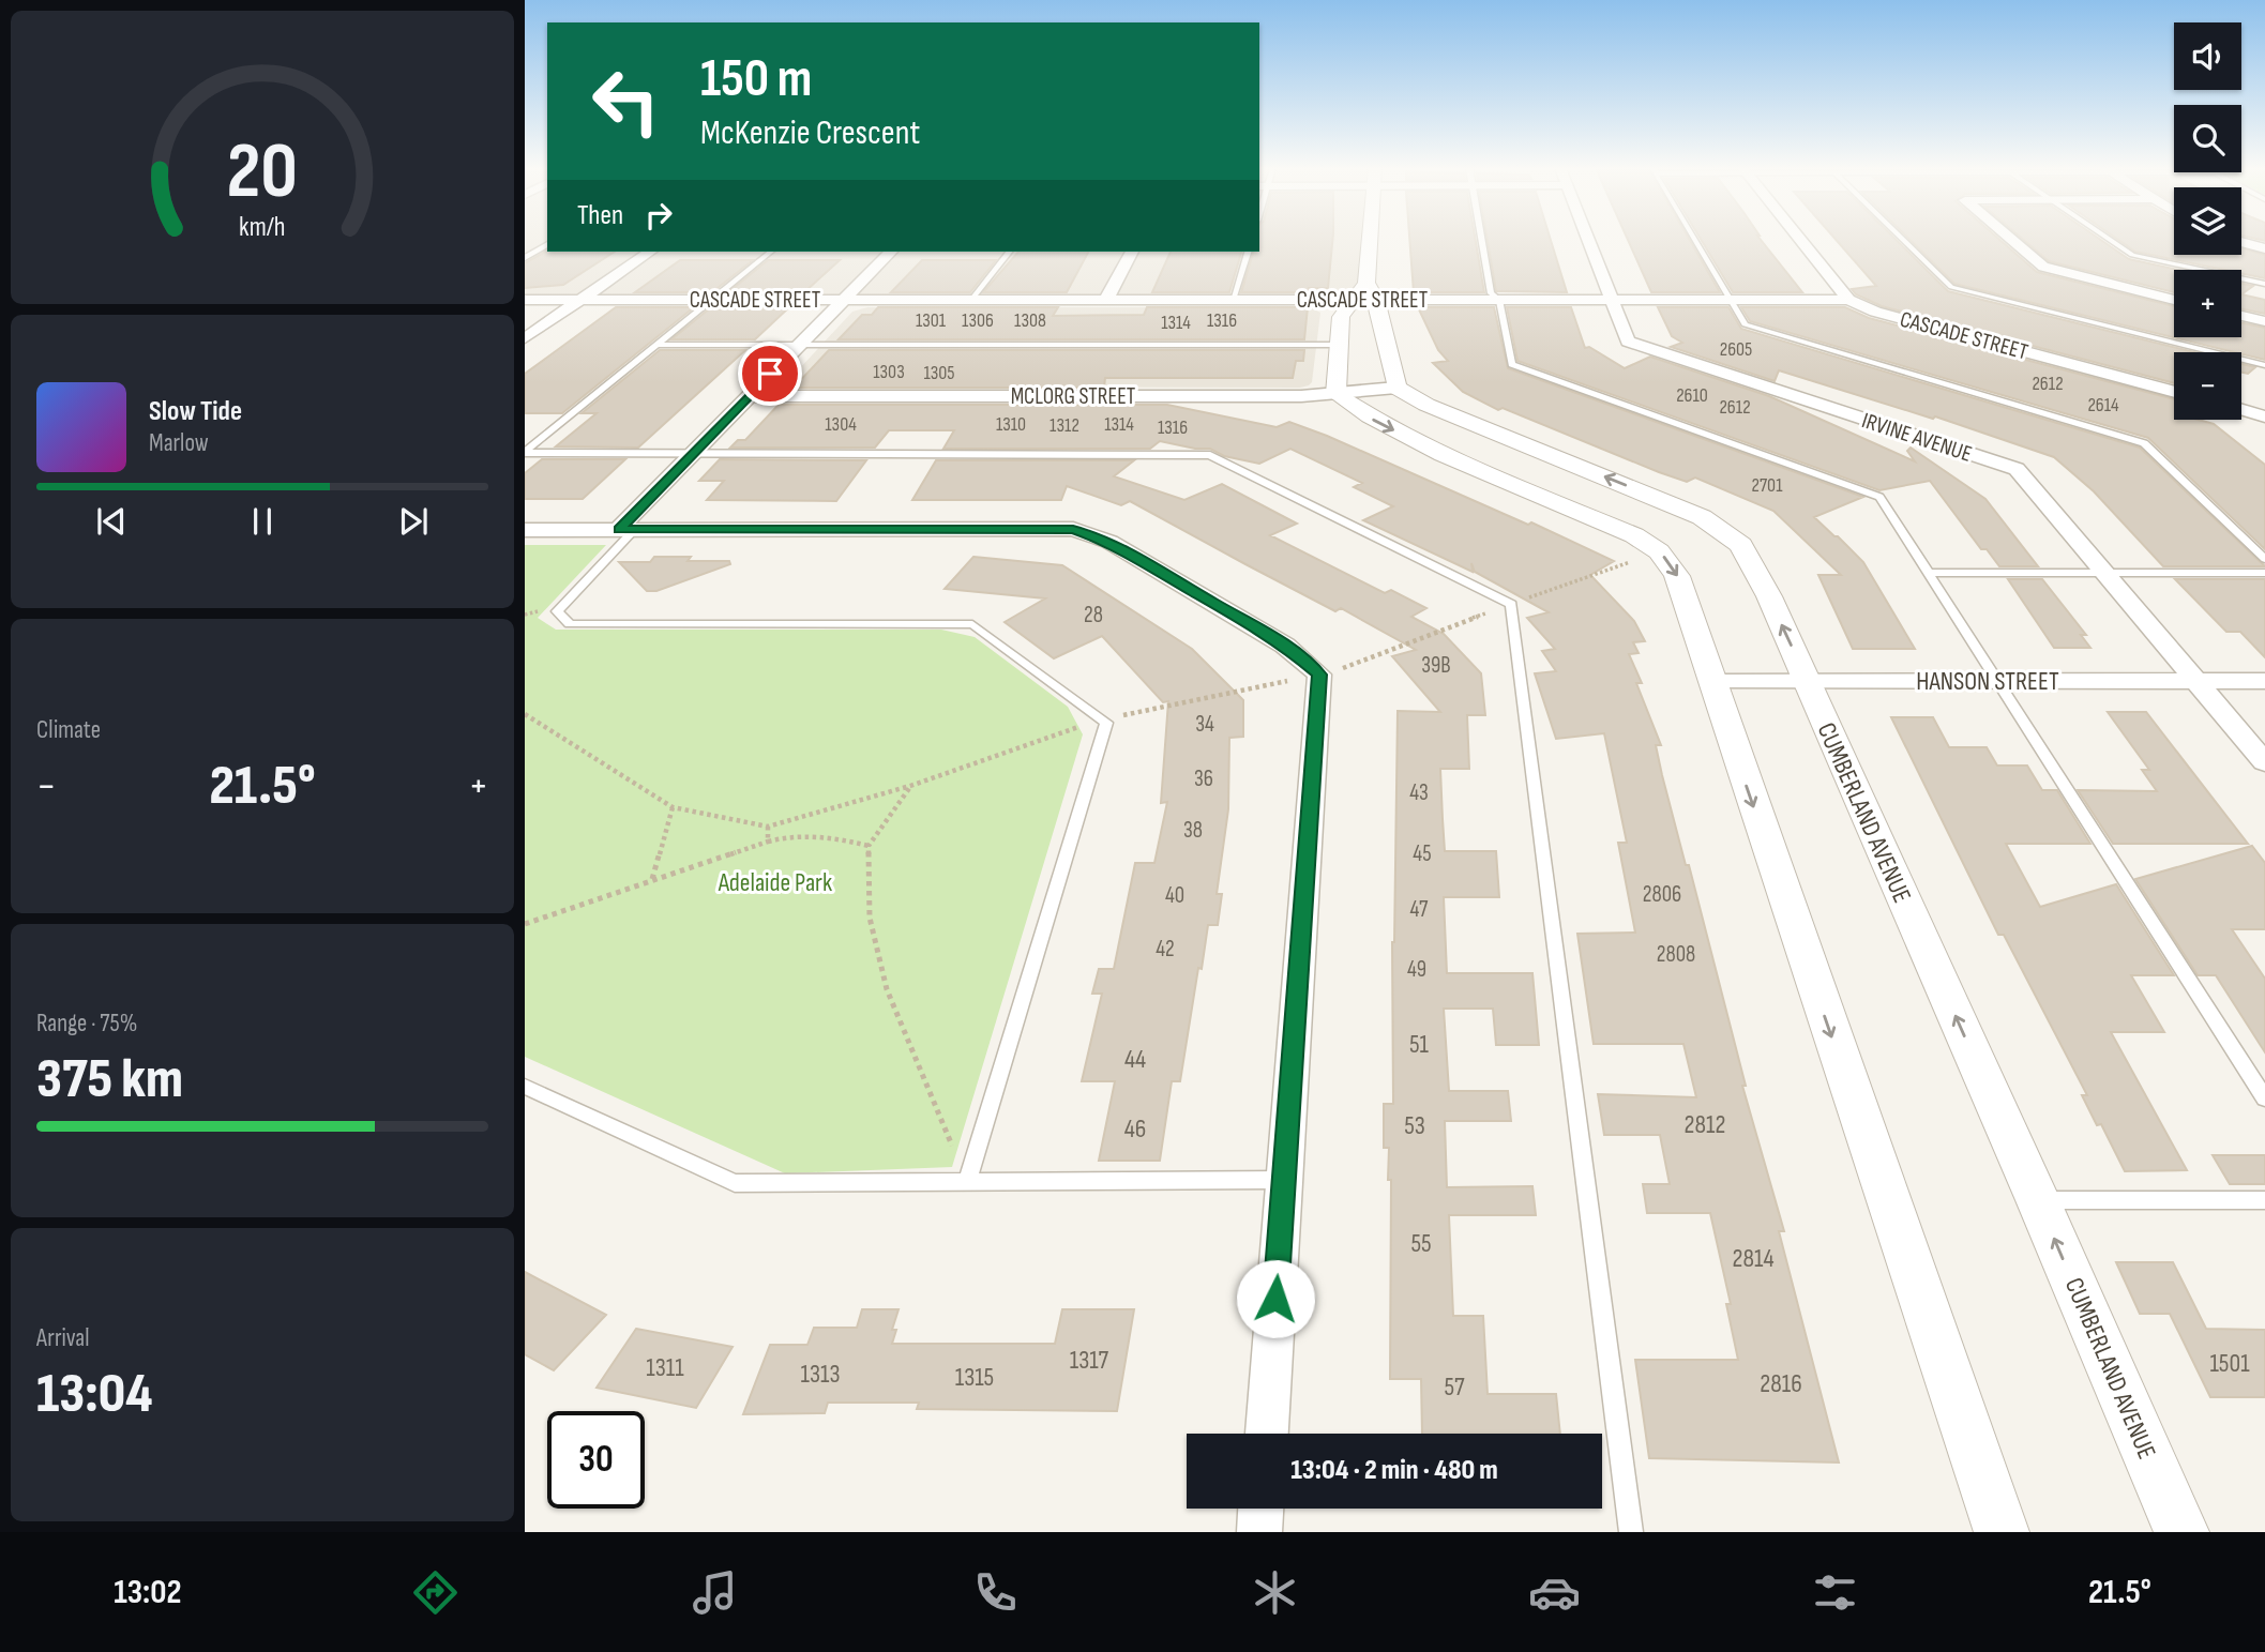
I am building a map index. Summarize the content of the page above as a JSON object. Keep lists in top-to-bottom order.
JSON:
{
  "streets": {
    "street": [
      "CASCADE STREET",
      "MCLORG STREET",
      "IRVINE AVENUE",
      "HANSON STREET",
      "CUMBERLAND AVENUE"
    ]
  },
  "crossings": [
    ["CASCADE STREET", "IRVINE AVENUE"],
    ["MCLORG STREET", "CUMBERLAND AVENUE"],
    ["IRVINE AVENUE", "HANSON STREET"],
    ["HANSON STREET", "CUMBERLAND AVENUE"]
  ],
  "parks": ["Adelaide Park"],
  "house_numbers": [
    "1301",
    "1306",
    "1308",
    "1316",
    "1314",
    "2605",
    "1303",
    "1305",
    "2612",
    "2610",
    "2614",
    "2612",
    "1304",
    "1310",
    "1314",
    "1312",
    "1316",
    "2701",
    "28",
    "39B",
    "34",
    "36",
    "43",
    "38",
    "45",
    "2806",
    "40",
    "47",
    "42",
    "2808",
    "49",
    "51",
    "44",
    "2812",
    "53",
    "46",
    "55",
    "2814",
    "1317",
    "1501",
    "1311",
    "1313",
    "1315",
    "2816",
    "57"
  ],
  "page": {
    "map_buttons": ["+", "−"],
    "turn": ["150 m", "McKenzie Crescent"],
    "then": "Then",
    "song": ["Slow Tide", "Marlow"],
    "tile": [
      "Climate",
      ["Range · 75%", "375 km"],
      ["Arrival", "13:04"]
    ],
    "heat": ["−", "21.5°", "+"],
    "limit": "30",
    "trip": "13:04 · 2 min · 480 m",
    "tabs": ["13:02", "21.5°"],
    "gauge": ["20", "km/h"]
  }
}
